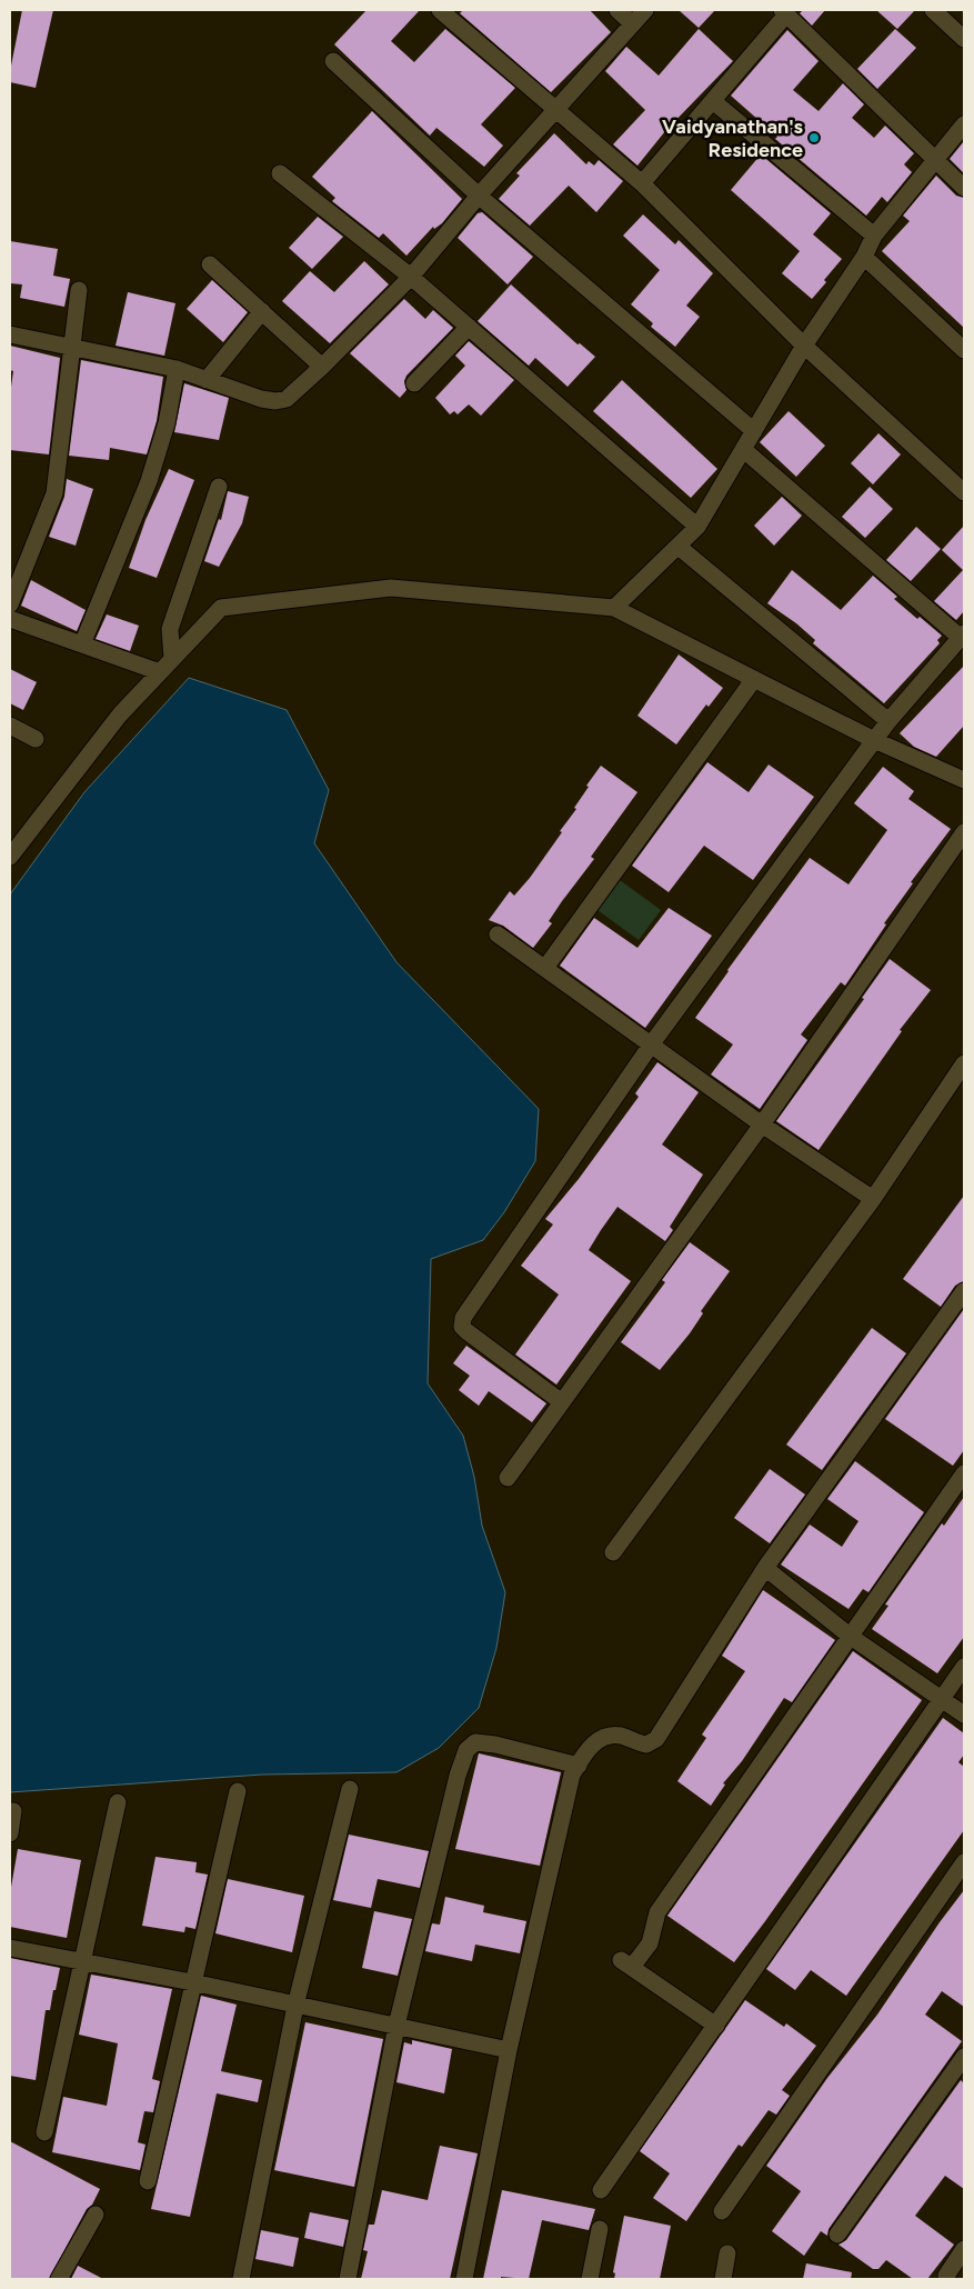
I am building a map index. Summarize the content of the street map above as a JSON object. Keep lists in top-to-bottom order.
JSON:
{
  "places": ["Vaidyanathan's Residence"]
}
